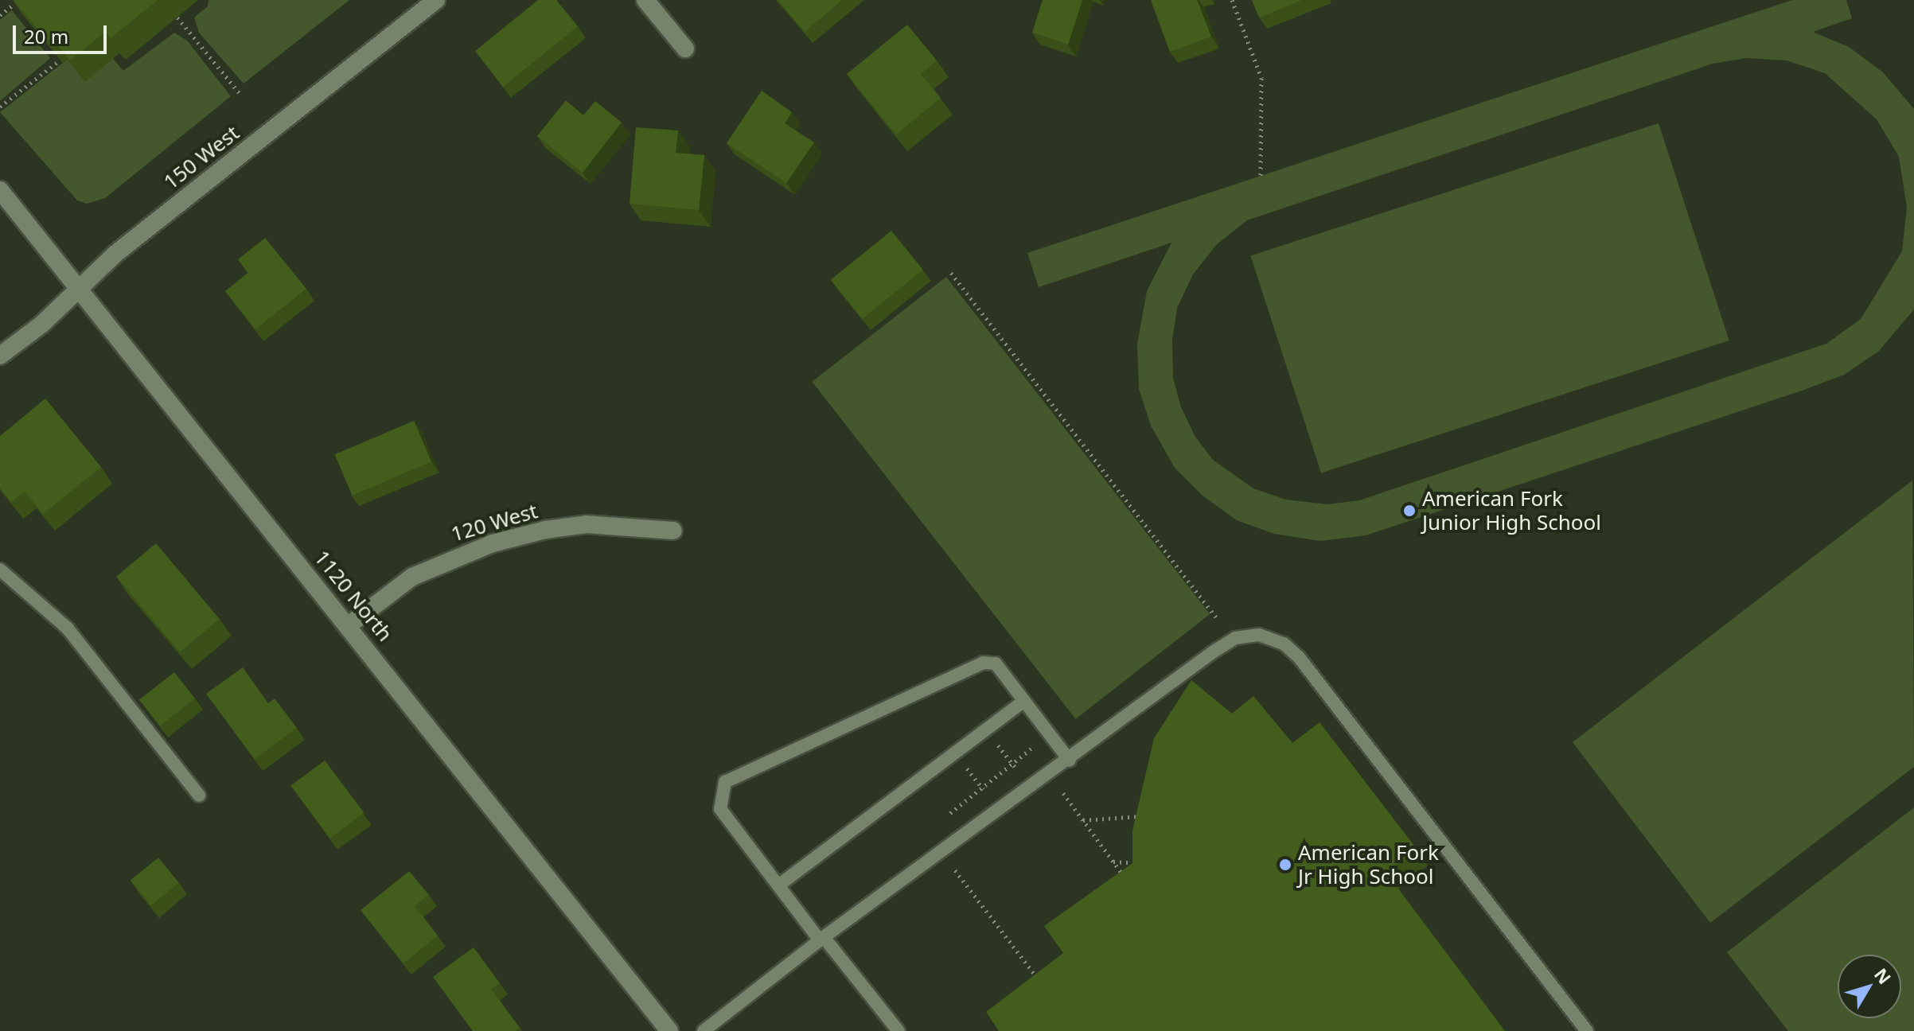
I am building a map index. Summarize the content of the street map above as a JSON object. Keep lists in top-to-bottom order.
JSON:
{
  "streets": {
    "street": ["150 West", "120 West", "1120 North"]
  },
  "crossings": [
    ["150 West", "1120 North"],
    ["120 West", "1120 North"]
  ],
  "places": ["American Fork Junior High School", "American Fork Jr High School"],
  "scale_bar": "20 m",
  "north": "top right"
}
